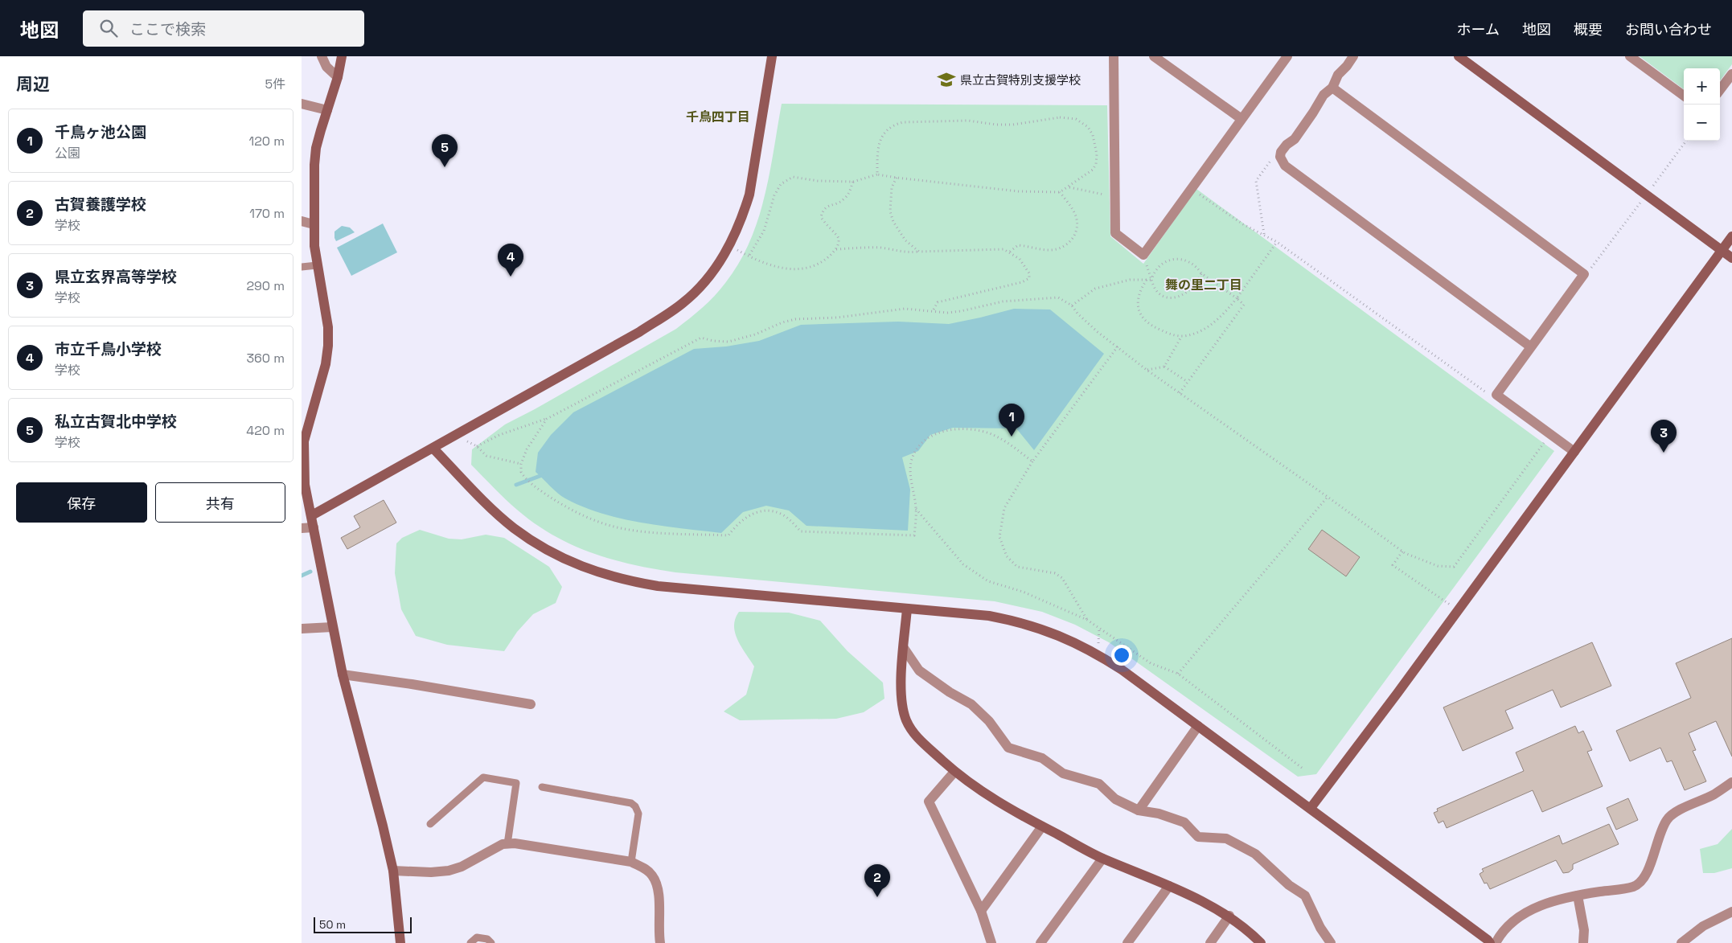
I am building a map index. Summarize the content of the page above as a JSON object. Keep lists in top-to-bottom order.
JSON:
{
  "districts": ["千鳥四丁目", "舞の里二丁目"],
  "places": {
    "school or university": ["県立古賀特別支援学校"]
  },
  "scale_bar": "50 m",
  "page": {
    "header": "地図",
    "search": "ここで検索",
    "nav": [
      "ホーム",
      "地図",
      "概要",
      "お問い合わせ"
    ],
    "heading": ["周辺", "5件"],
    "map_buttons": ["+", "−"],
    "list": [
      {
        "mark": "1",
        "name": "千鳥ヶ池公園",
        "note": "公園",
        "value": "120 m"
      },
      {
        "mark": "2",
        "name": "古賀養護学校",
        "note": "学校",
        "value": "170 m"
      },
      {
        "mark": "3",
        "name": "県立玄界高等学校",
        "note": "学校",
        "value": "290 m"
      },
      {
        "mark": "4",
        "name": "市立千鳥小学校",
        "note": "学校",
        "value": "360 m"
      },
      {
        "mark": "5",
        "name": "私立古賀北中学校",
        "note": "学校",
        "value": "420 m"
      }
    ],
    "pins": [
      "5",
      "4",
      "1",
      "3",
      "2"
    ],
    "buttons": ["保存", "共有"],
    "scale": "50 m"
  }
}
